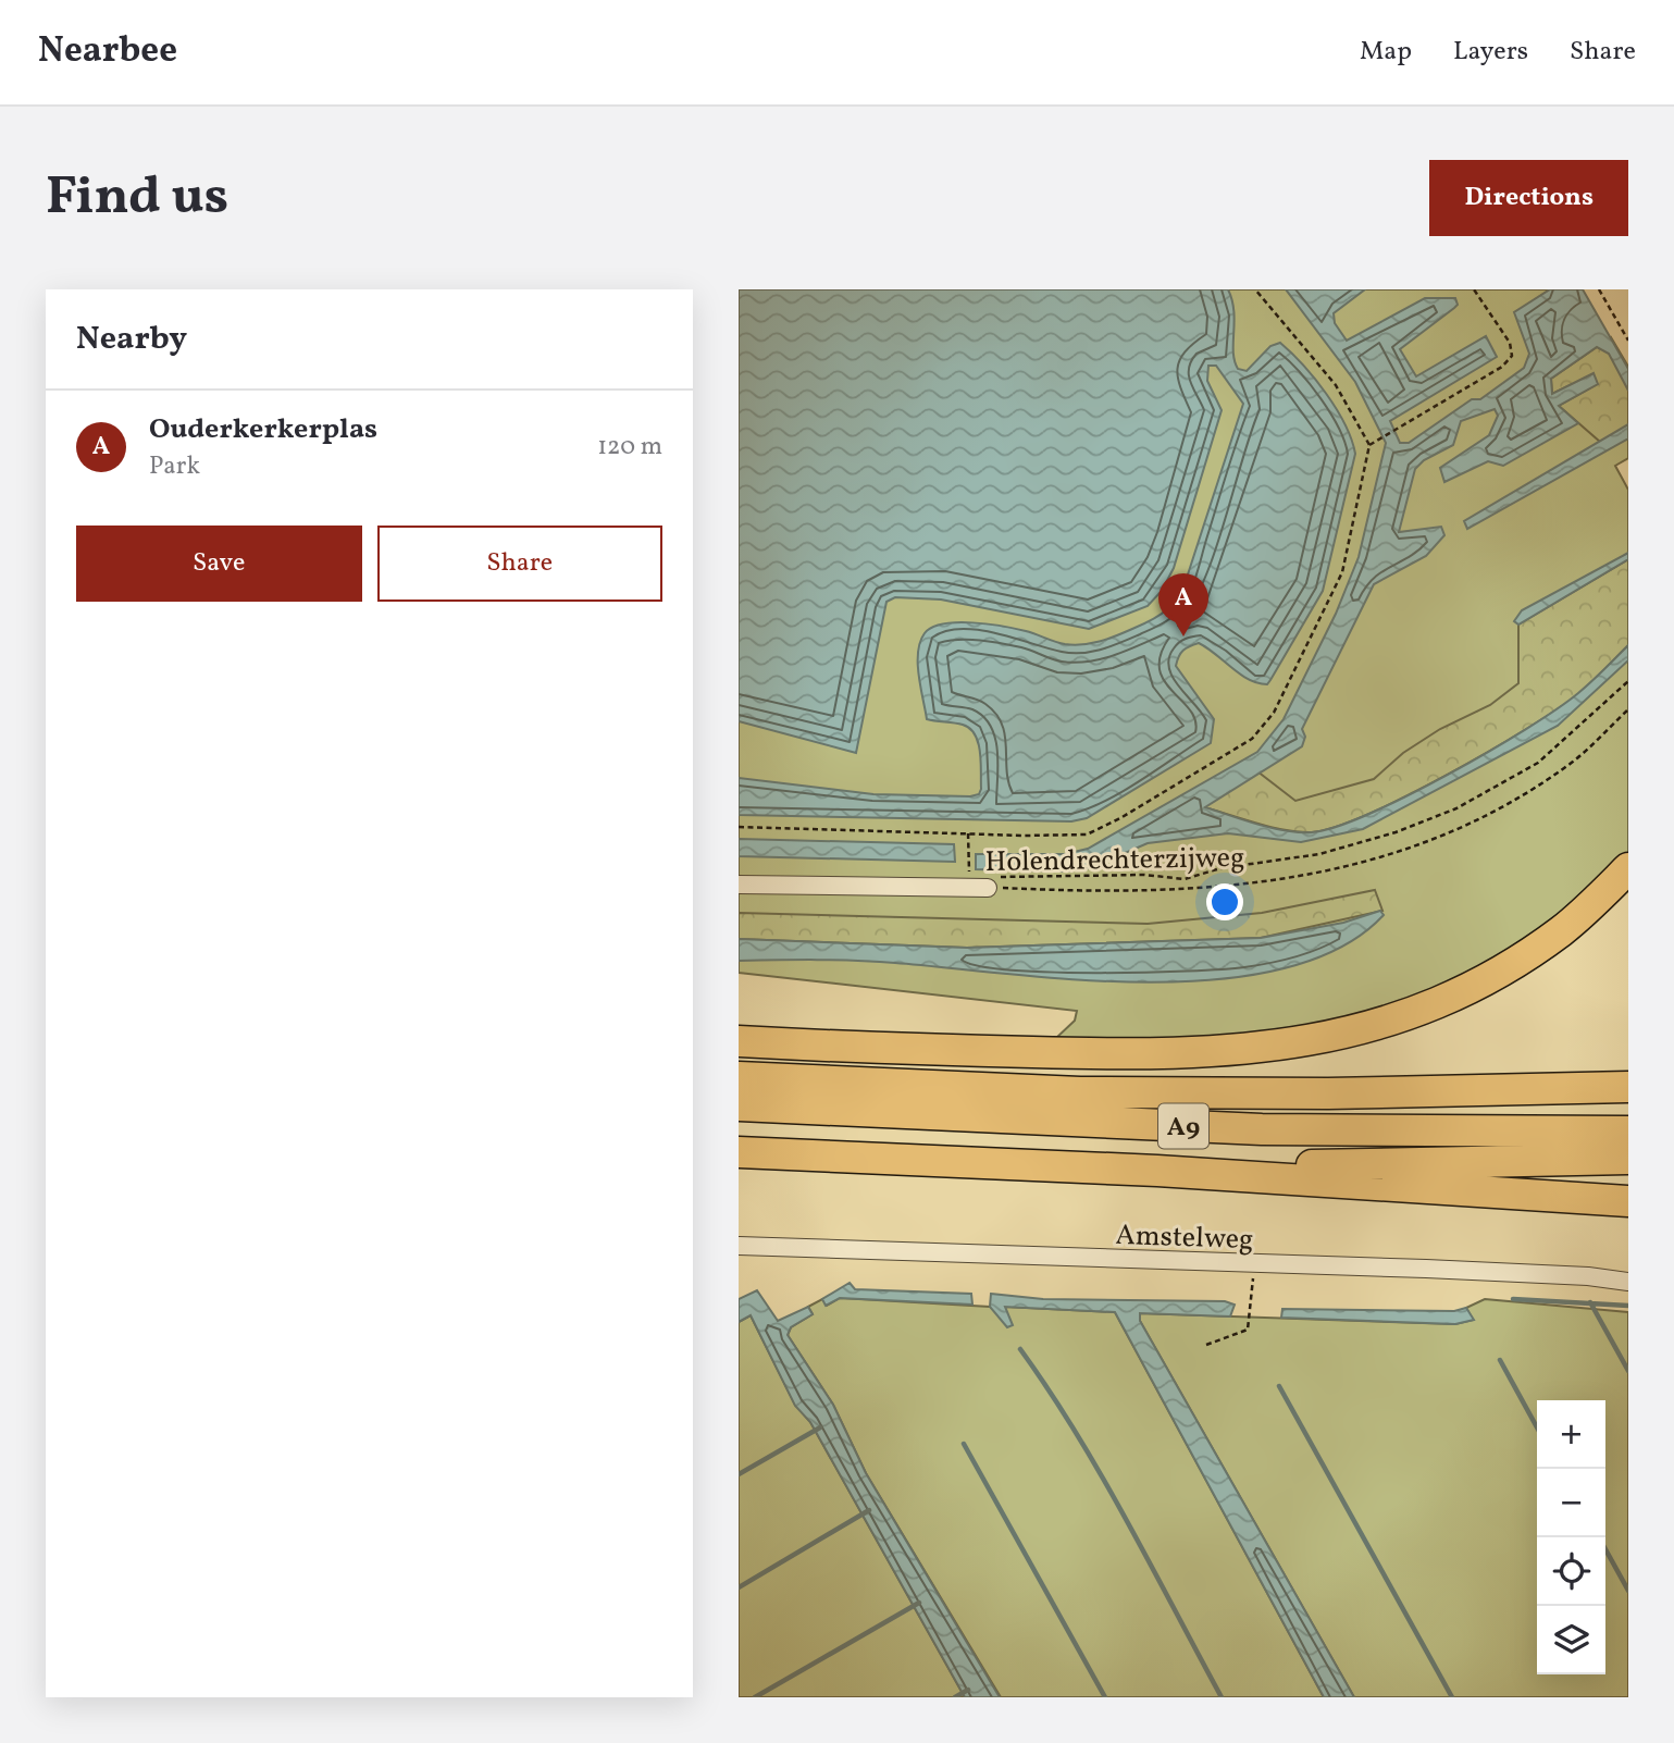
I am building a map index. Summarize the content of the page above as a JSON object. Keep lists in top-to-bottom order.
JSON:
{
  "streets": {
    "highway": ["A9"],
    "street": ["Holendrechterzijweg", "Amstelweg"]
  },
  "page": {
    "header": "Nearbee",
    "nav": ["Map", "Layers", "Share"],
    "buttons": [
      "Directions",
      ["Save", "Share"]
    ],
    "title": "Find us",
    "heading": "Nearby",
    "list": [
      {
        "mark": "A",
        "name": "Ouderkerkerplas",
        "note": "Park",
        "value": "120 m"
      }
    ],
    "pins": "A",
    "map_buttons": ["+", "−"]
  }
}
